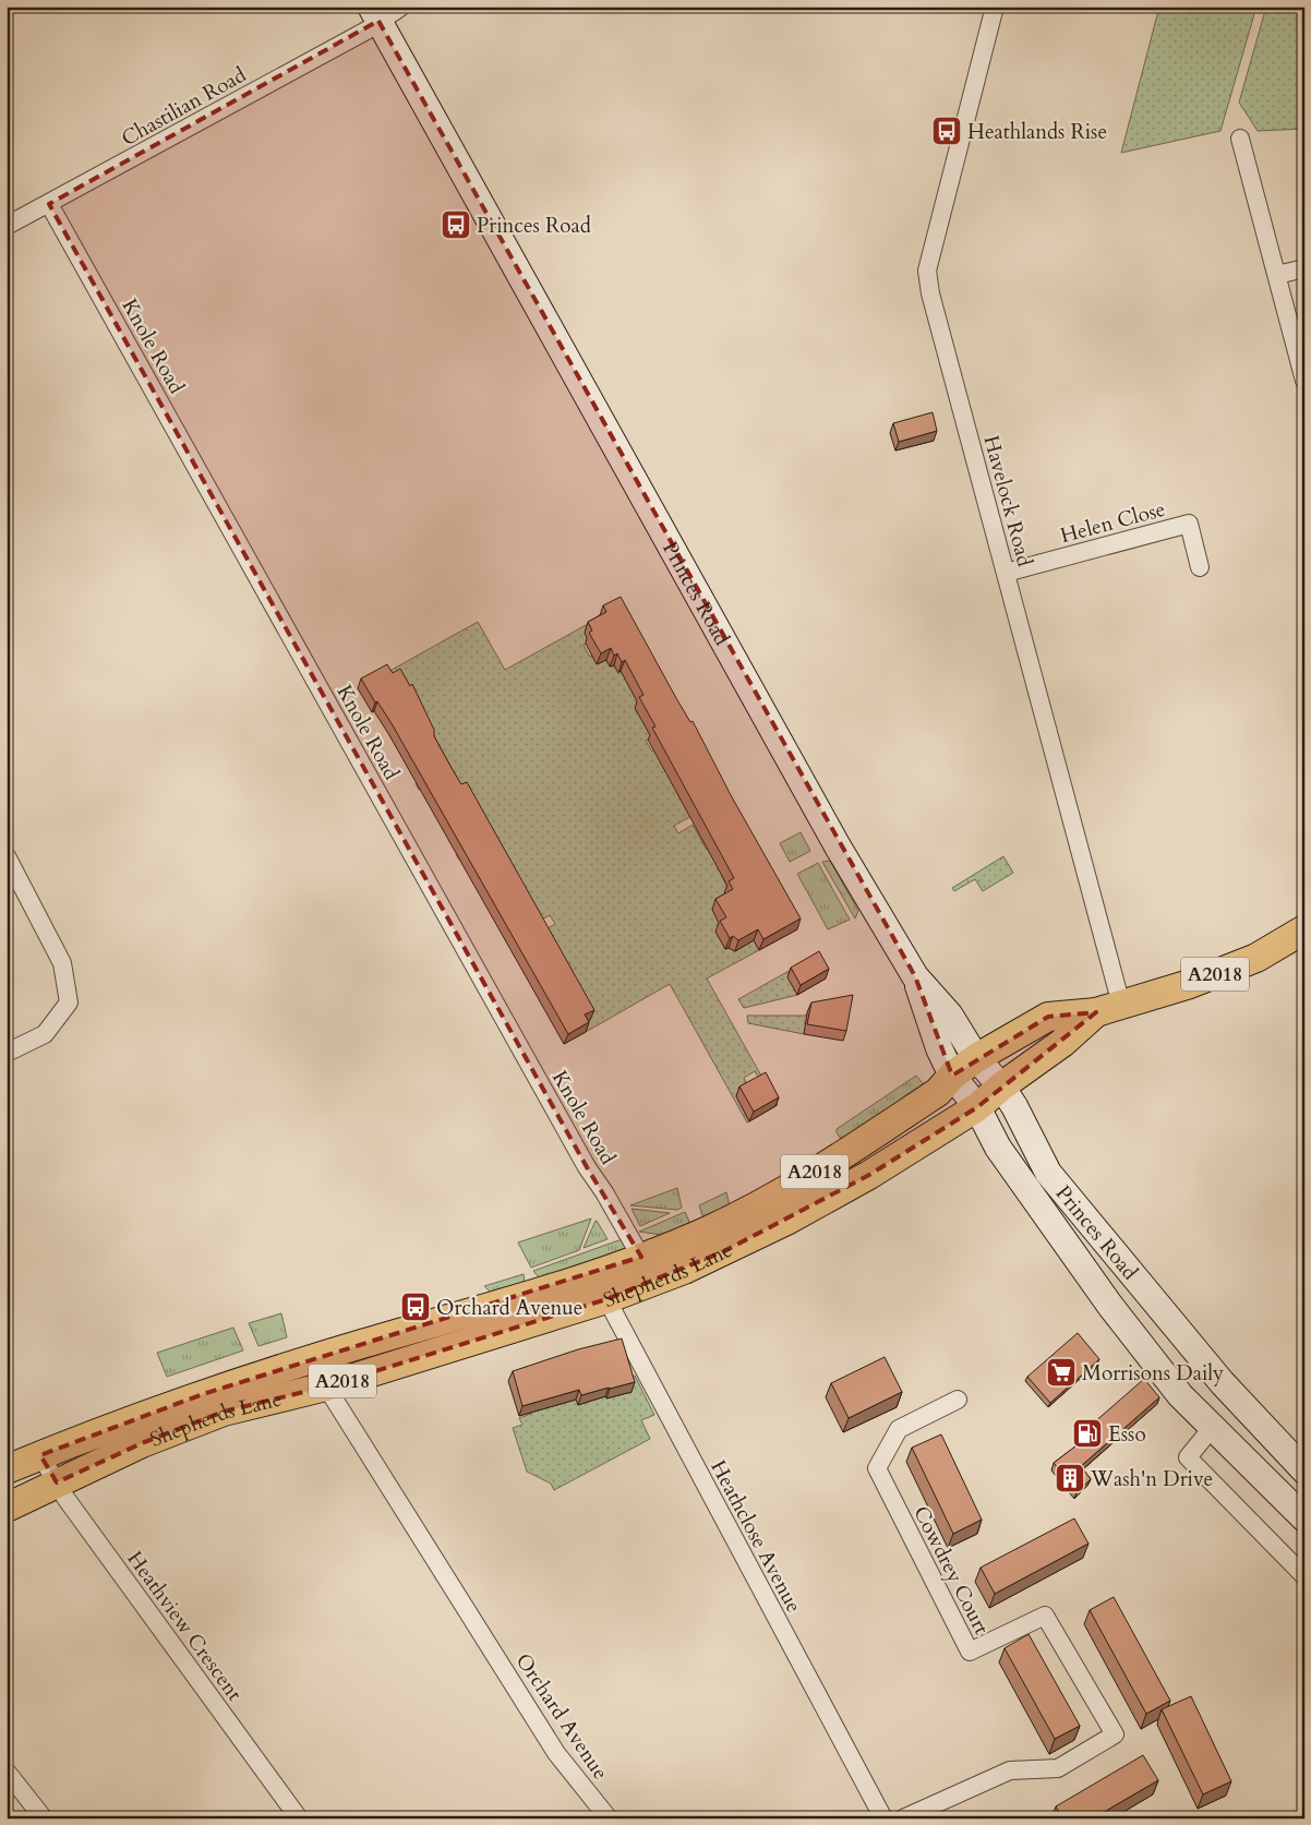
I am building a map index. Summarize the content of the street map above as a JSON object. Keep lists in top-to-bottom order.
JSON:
{
  "streets": {
    "main road": ["Princes Road", "A2018", "Shepherds Lane"],
    "street": [
      "Chastilian Road",
      "Knole Road",
      "Havelock Road",
      "Helen Close",
      "Heathclose Avenue",
      "Cowdrey Court",
      "Heathview Crescent",
      "Orchard Avenue"
    ]
  },
  "crossings": [
    ["Chastilian Road", "Knole Road"],
    ["Chastilian Road", "Princes Road"],
    ["Knole Road", "Shepherds Lane"],
    ["Havelock Road", "Helen Close"],
    ["Havelock Road", "Shepherds Lane"],
    ["Princes Road", "Shepherds Lane"],
    ["Shepherds Lane", "Heathclose Avenue"],
    ["Shepherds Lane", "Heathview Crescent"],
    ["Shepherds Lane", "Orchard Avenue"]
  ],
  "places": {
    "bus stop": ["Heathlands Rise", "Princes Road", "Orchard Avenue"],
    "supermarket": ["Morrisons Daily"],
    "fuel station": ["Esso"],
    "building": ["Wash'n Drive"]
  }
}
